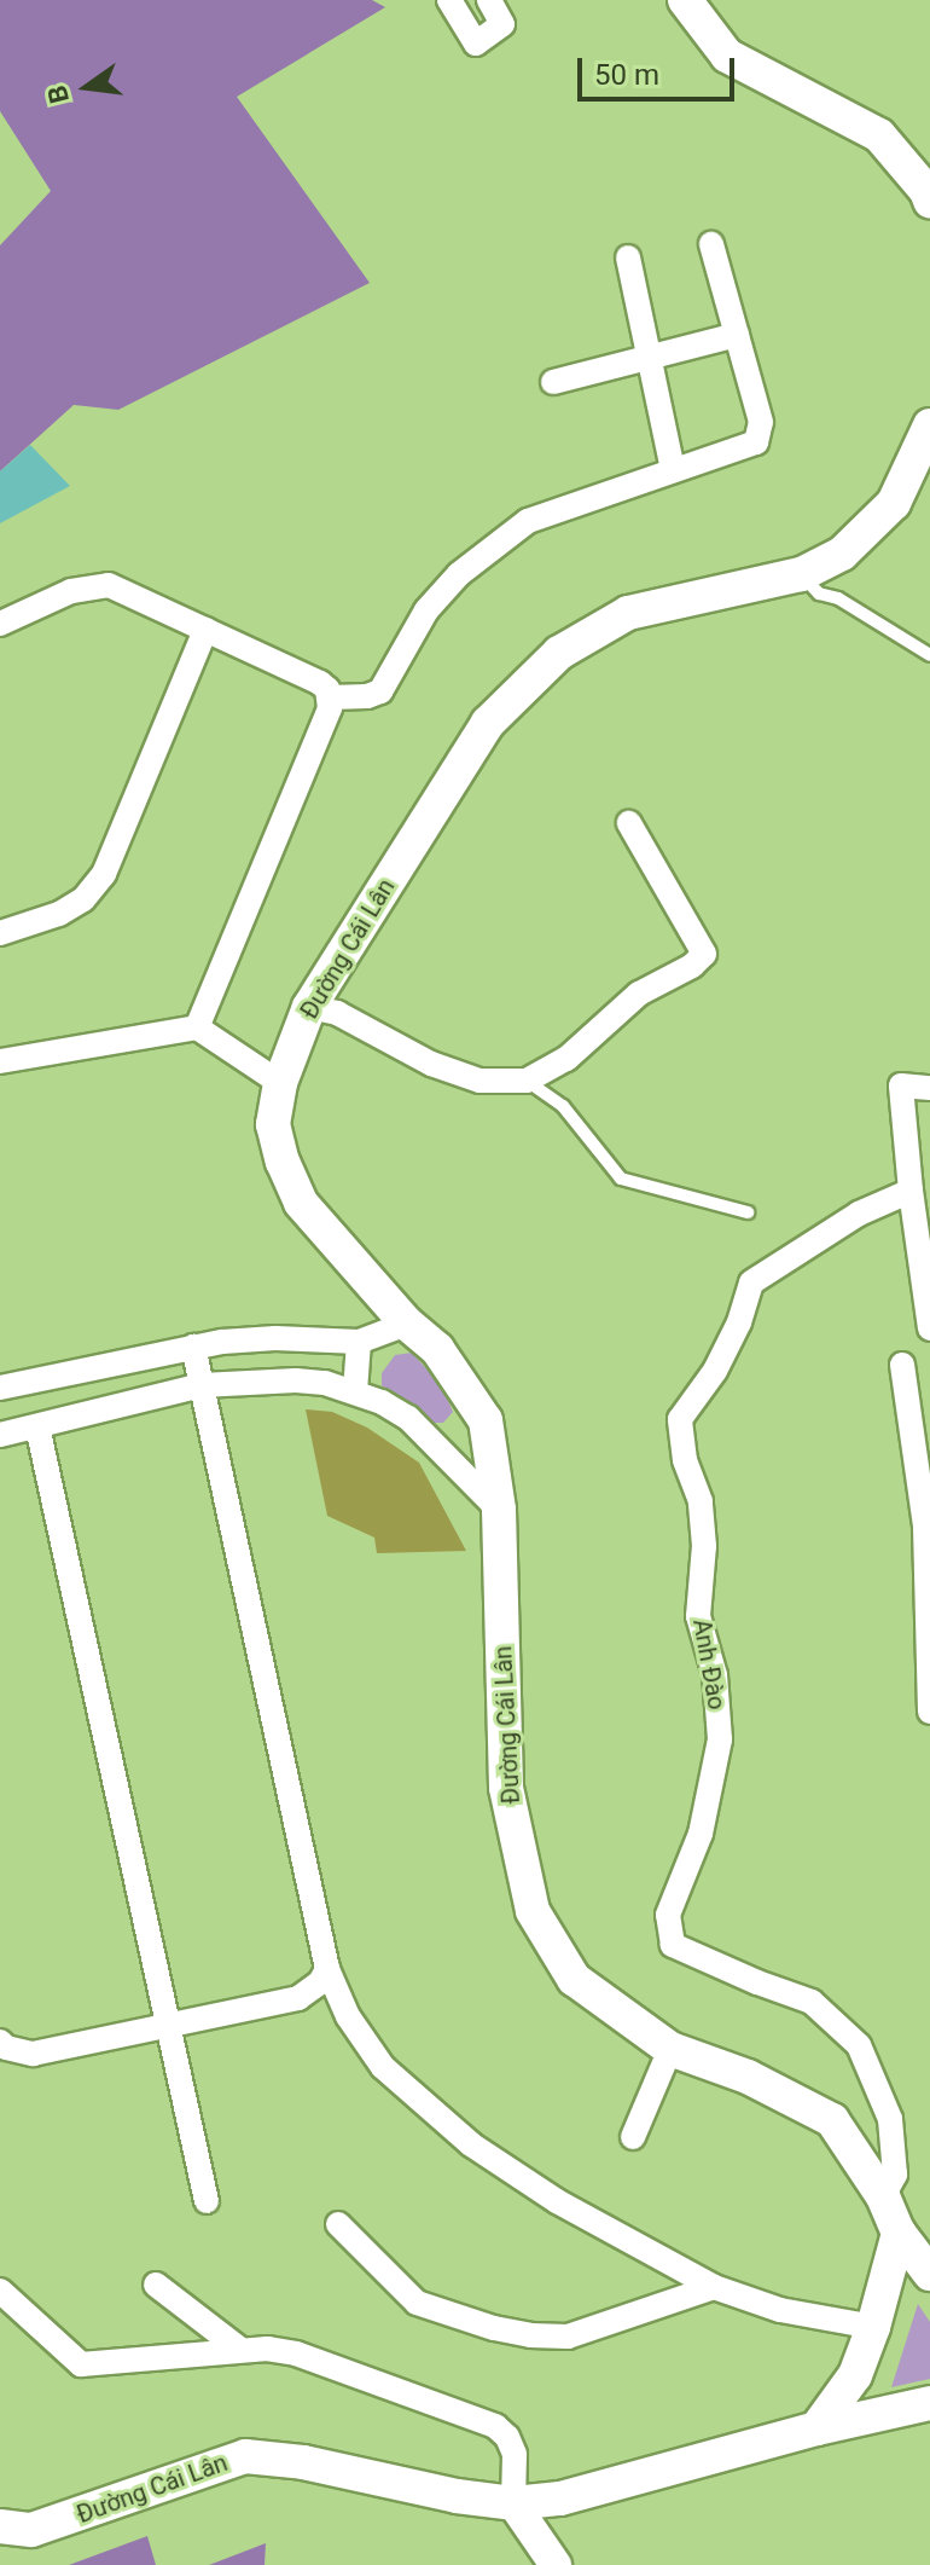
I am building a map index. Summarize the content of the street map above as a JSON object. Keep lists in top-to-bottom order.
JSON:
{
  "streets": {
    "main road": ["Đường Cái Lân"],
    "street": ["Anh Đào"]
  },
  "crossings": [
    ["Đường Cái Lân", "Anh Đào"]
  ],
  "scale_bar": "50 m",
  "north": "left"
}
